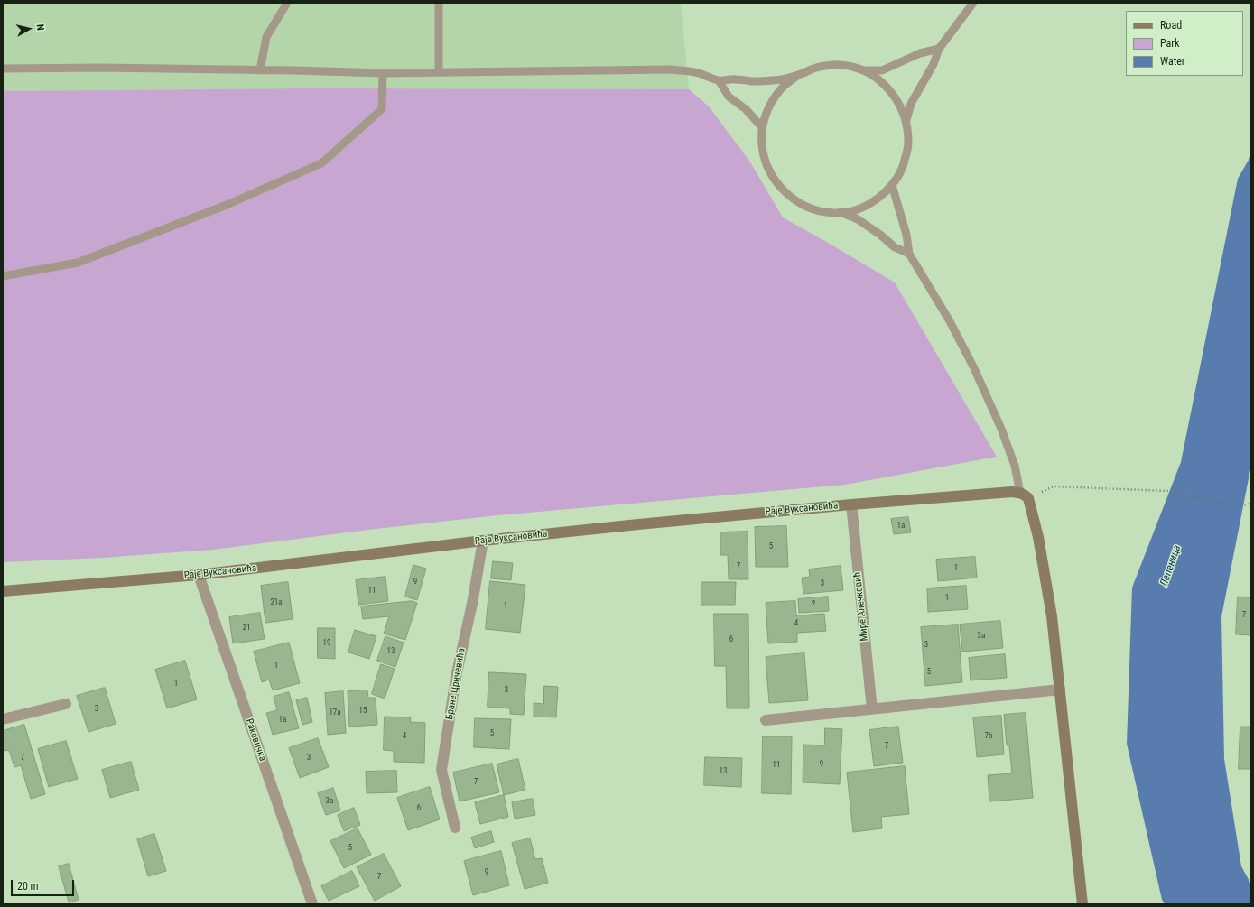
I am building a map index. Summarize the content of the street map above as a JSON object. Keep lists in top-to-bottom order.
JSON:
{
  "streets": {
    "street": [
      "Раје Вуксановића",
      "Мире Алечковић",
      "Бране Црнчевића",
      "Раковичка"
    ]
  },
  "crossings": [
    ["Раје Вуксановића", "Мире Алечковић"],
    ["Раје Вуксановића", "Бране Црнчевића"],
    ["Раје Вуксановића", "Раковичка"]
  ],
  "water": ["Лепеница"],
  "house_numbers": [
    "1a",
    "5",
    "7",
    "1",
    "9",
    "3",
    "11",
    "1",
    "21a",
    "2",
    "1",
    "7",
    "4",
    "21",
    "3a",
    "6",
    "19",
    "3",
    "13",
    "1",
    "5",
    "1",
    "3",
    "3",
    "15",
    "17a",
    "1a",
    "5",
    "4",
    "7b",
    "7",
    "7",
    "3",
    "9",
    "11",
    "13",
    "7",
    "3a",
    "6",
    "5",
    "9",
    "7"
  ],
  "legend": ["Road", "Park", "Water"],
  "scale_bar": "20 m",
  "north": "right"
}
